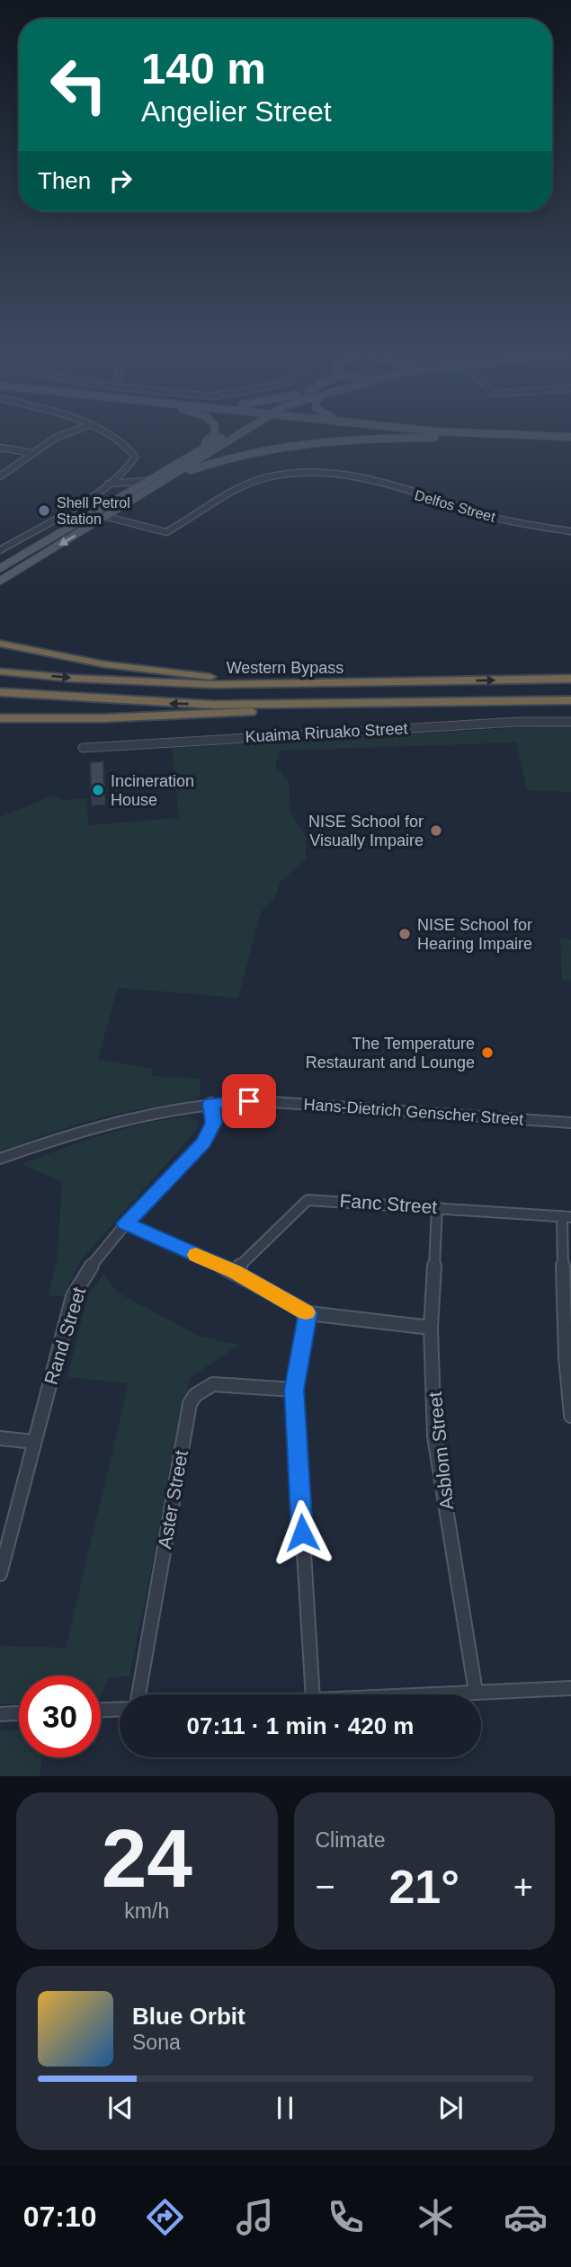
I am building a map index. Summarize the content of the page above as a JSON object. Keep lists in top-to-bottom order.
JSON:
{
  "streets": {
    "highway": ["Western Bypass"],
    "street": [
      "Delfos Street",
      "Kuaima Riruako Street",
      "Hans-Dietrich Genscher Street",
      "Fanc Street",
      "Rand Street",
      "Asblom Street",
      "Aster Street"
    ]
  },
  "crossings": [
    ["Hans-Dietrich Genscher Street", "Rand Street"],
    ["Fanc Street", "Asblom Street"]
  ],
  "places": [
    "Shell Petrol Station",
    "Incineration House",
    "NISE School for Visually Impaire",
    "NISE School for Hearing Impaire",
    "The Temperature Restaurant and Lounge"
  ],
  "page": {
    "turn": ["140 m", "Angelier Street"],
    "then": "Then",
    "limit": "30",
    "trip": "07:11 · 1 min · 420 m",
    "tile": [
      ["24", "km/h"],
      "Climate"
    ],
    "heat": ["−", "21°", "+"],
    "song": ["Blue Orbit", "Sona"],
    "tabs": "07:10"
  }
}
